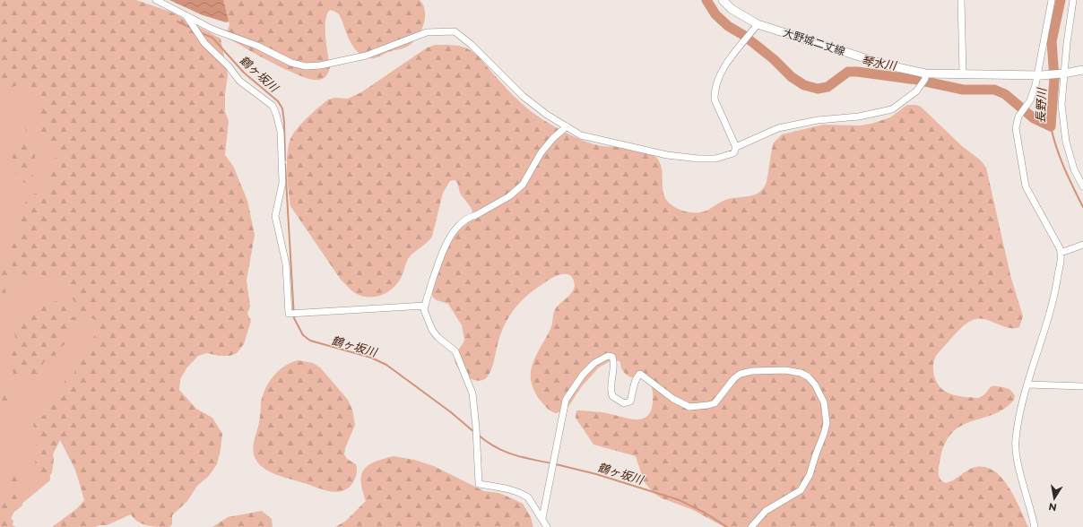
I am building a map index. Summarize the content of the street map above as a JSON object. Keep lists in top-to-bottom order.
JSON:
{
  "streets": {
    "main road": ["大野城二丈線"]
  },
  "water": ["琴水川", "鶴ヶ坂川", "長野川"],
  "north": "bottom"
}
